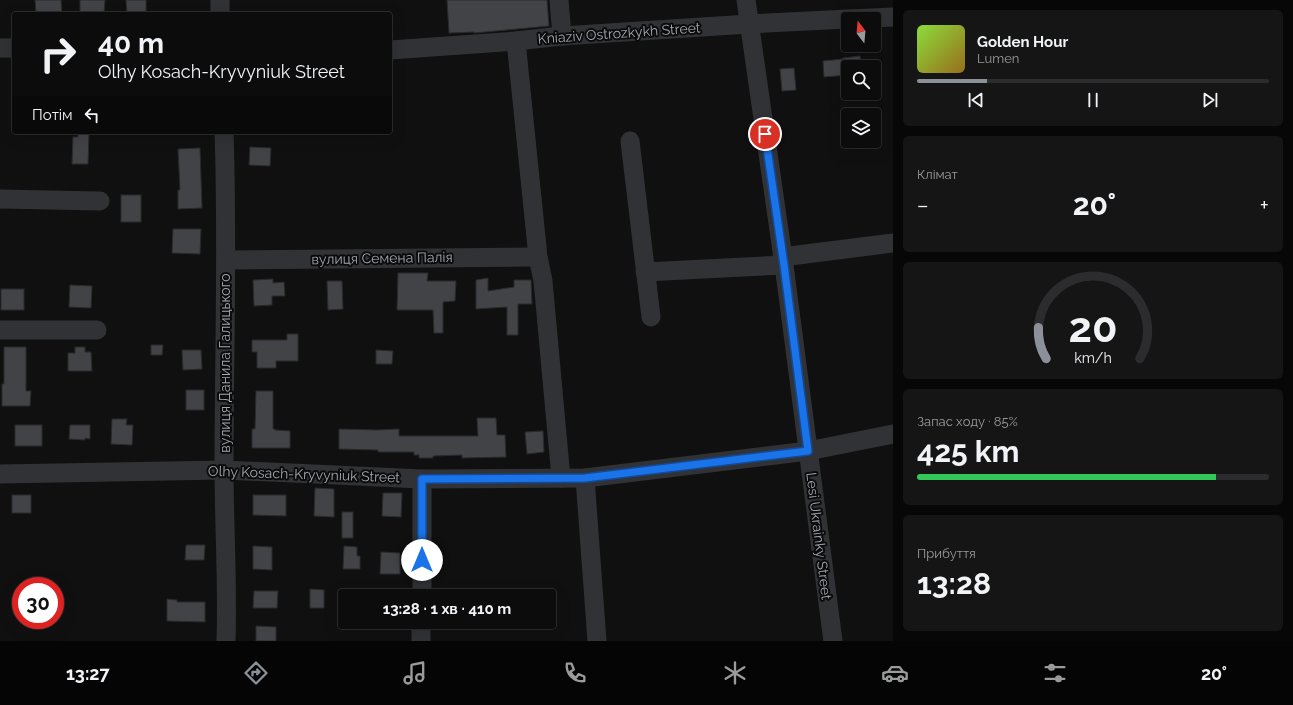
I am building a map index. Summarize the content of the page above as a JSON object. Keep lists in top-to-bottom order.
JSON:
{
  "streets": {
    "street": [
      "Kniaziv Ostrozkykh Street",
      "вулиця Семена Палія",
      "вулиця Данила Галицького",
      "Olhy Kosach-Kryvyniuk Street",
      "Lesi Ukrainky Street"
    ]
  },
  "crossings": [
    ["Kniaziv Ostrozkykh Street", "Lesi Ukrainky Street"],
    ["вулиця Семена Палія", "вулиця Данила Галицького"],
    ["вулиця Данила Галицького", "Olhy Kosach-Kryvyniuk Street"],
    ["Olhy Kosach-Kryvyniuk Street", "Lesi Ukrainky Street"]
  ],
  "north": "top",
  "page": {
    "turn": ["40 m", "Olhy Kosach-Kryvyniuk Street"],
    "song": ["Golden Hour", "Lumen"],
    "then": "Потім",
    "tile": [
      "Клімат",
      ["Запас ходу · 85%", "425 km"],
      ["Прибуття", "13:28"]
    ],
    "heat": ["−", "20°", "+"],
    "limit": "30",
    "trip": "13:28 · 1 хв · 410 m",
    "tabs": ["13:27", "20°"],
    "gauge": ["20", "km/h"]
  }
}
